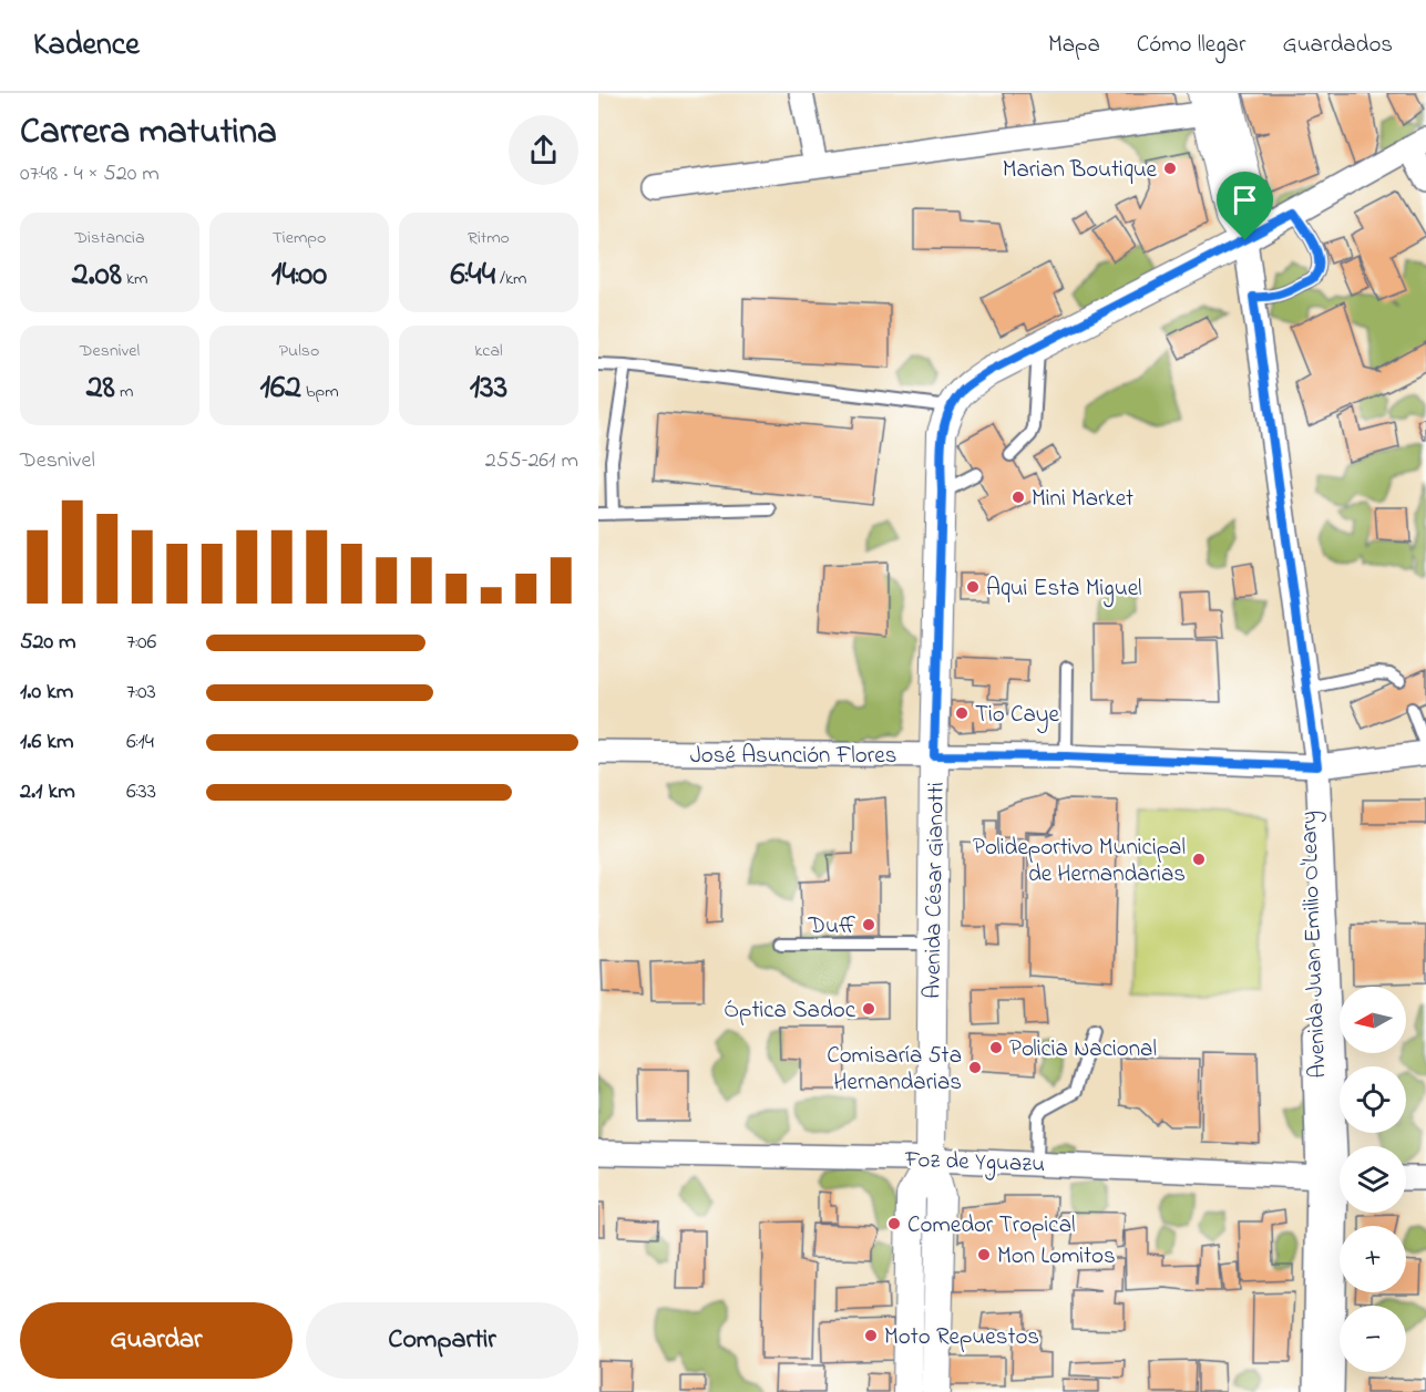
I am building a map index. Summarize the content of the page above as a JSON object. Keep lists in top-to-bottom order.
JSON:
{
  "streets": {
    "street": [
      "José Asunción Flores",
      "Avenida César Gianotti",
      "Avenida Juan Emilio O'Leary",
      "Foz de Yguazu"
    ]
  },
  "crossings": [
    ["José Asunción Flores", "Avenida César Gianotti"],
    ["José Asunción Flores", "Avenida Juan Emilio O'Leary"],
    ["Avenida César Gianotti", "Foz de Yguazu"],
    ["Avenida Juan Emilio O'Leary", "Foz de Yguazu"]
  ],
  "places": [
    "Marian Boutique",
    "Mini Market",
    "Aqui Esta Miguel",
    "Tio Caye",
    "Polideportivo Municipal de Hernandarias",
    "Duff",
    "Óptica Sadoc",
    "Policia Nacional",
    "Comisaría 5ta Hernandarias",
    "Comedor Tropical",
    "Mon Lomitos",
    "Moto Repuestos"
  ],
  "north": "left",
  "page": {
    "header": "Kadence",
    "nav": ["Mapa", "Cómo llegar", "Guardados"],
    "heading": ["Carrera matutina", "07:48 · 4 × 520 m"],
    "stats": [
      ["Distancia", "2.08 km"],
      ["Tiempo", "14:00"],
      ["Ritmo", "6:44 /km"],
      ["Desnivel", "28 m"],
      ["Pulso", "162 bpm"],
      ["kcal", "133"]
    ],
    "chart": ["Desnivel", "255–261 m"],
    "list": [
      {
        "name": "520 m",
        "note": "7:06"
      },
      {
        "name": "1.0 km",
        "note": "7:03"
      },
      {
        "name": "1.6 km",
        "note": "6:14"
      },
      {
        "name": "2.1 km",
        "note": "6:33"
      }
    ],
    "map_buttons": ["+", "−"],
    "buttons": ["Guardar", "Compartir"]
  }
}
